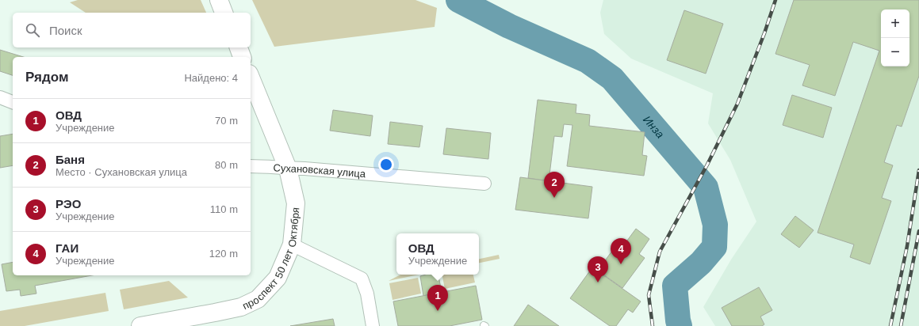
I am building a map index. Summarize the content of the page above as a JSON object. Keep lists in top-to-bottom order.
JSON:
{
  "streets": {
    "main road": ["проспект 50 лет Октября"],
    "street": ["Сухановская улица"]
  },
  "crossings": [
    ["Сухановская улица", "проспект 50 лет Октября"]
  ],
  "water": ["Инза"],
  "page": {
    "map_buttons": ["+", "−"],
    "search": "Поиск",
    "heading": ["Рядом", "Найдено: 4"],
    "list": [
      {
        "mark": "1",
        "name": "ОВД",
        "note": "Учреждение",
        "value": "70 m"
      },
      {
        "mark": "2",
        "name": "Баня",
        "note": "Место · Сухановская улица",
        "value": "80 m"
      },
      {
        "mark": "3",
        "name": "РЭО",
        "note": "Учреждение",
        "value": "110 m"
      },
      {
        "mark": "4",
        "name": "ГАИ",
        "note": "Учреждение",
        "value": "120 m"
      }
    ],
    "pins": [
      "2",
      "4",
      "3",
      "1"
    ],
    "popup": ["ОВД", "Учреждение"]
  }
}
